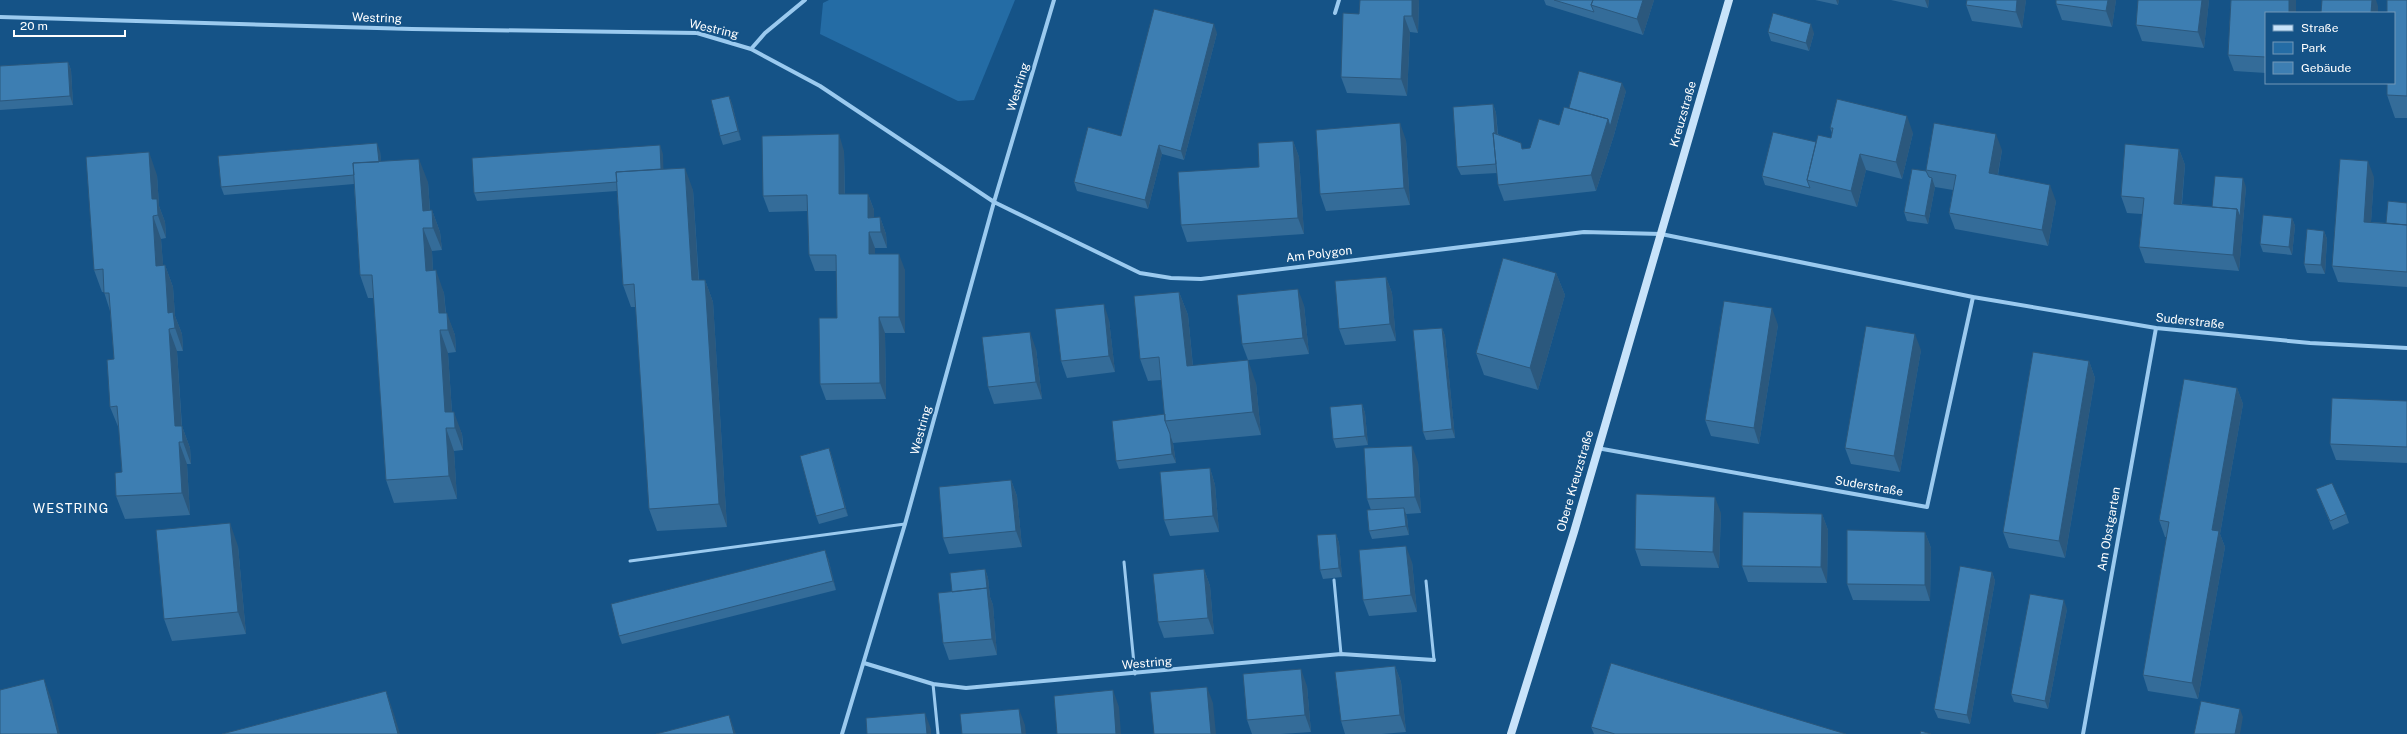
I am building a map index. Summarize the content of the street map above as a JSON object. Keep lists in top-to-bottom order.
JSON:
{
  "streets": {
    "street": [
      "Westring",
      "Kreuzstraße",
      "Am Polygon",
      "Suderstraße",
      "Obere Kreuzstraße",
      "Am Obstgarten"
    ]
  },
  "crossings": [
    ["Westring", "Am Polygon"],
    ["Kreuzstraße", "Am Polygon"],
    ["Kreuzstraße", "Suderstraße"],
    ["Kreuzstraße", "Obere Kreuzstraße"],
    ["Am Polygon", "Suderstraße"],
    ["Am Polygon", "Obere Kreuzstraße"],
    ["Suderstraße", "Obere Kreuzstraße"],
    ["Suderstraße", "Am Obstgarten"]
  ],
  "districts": ["WESTRING"],
  "legend": ["Straße", "Park", "Gebäude"],
  "scale_bar": "20 m"
}
